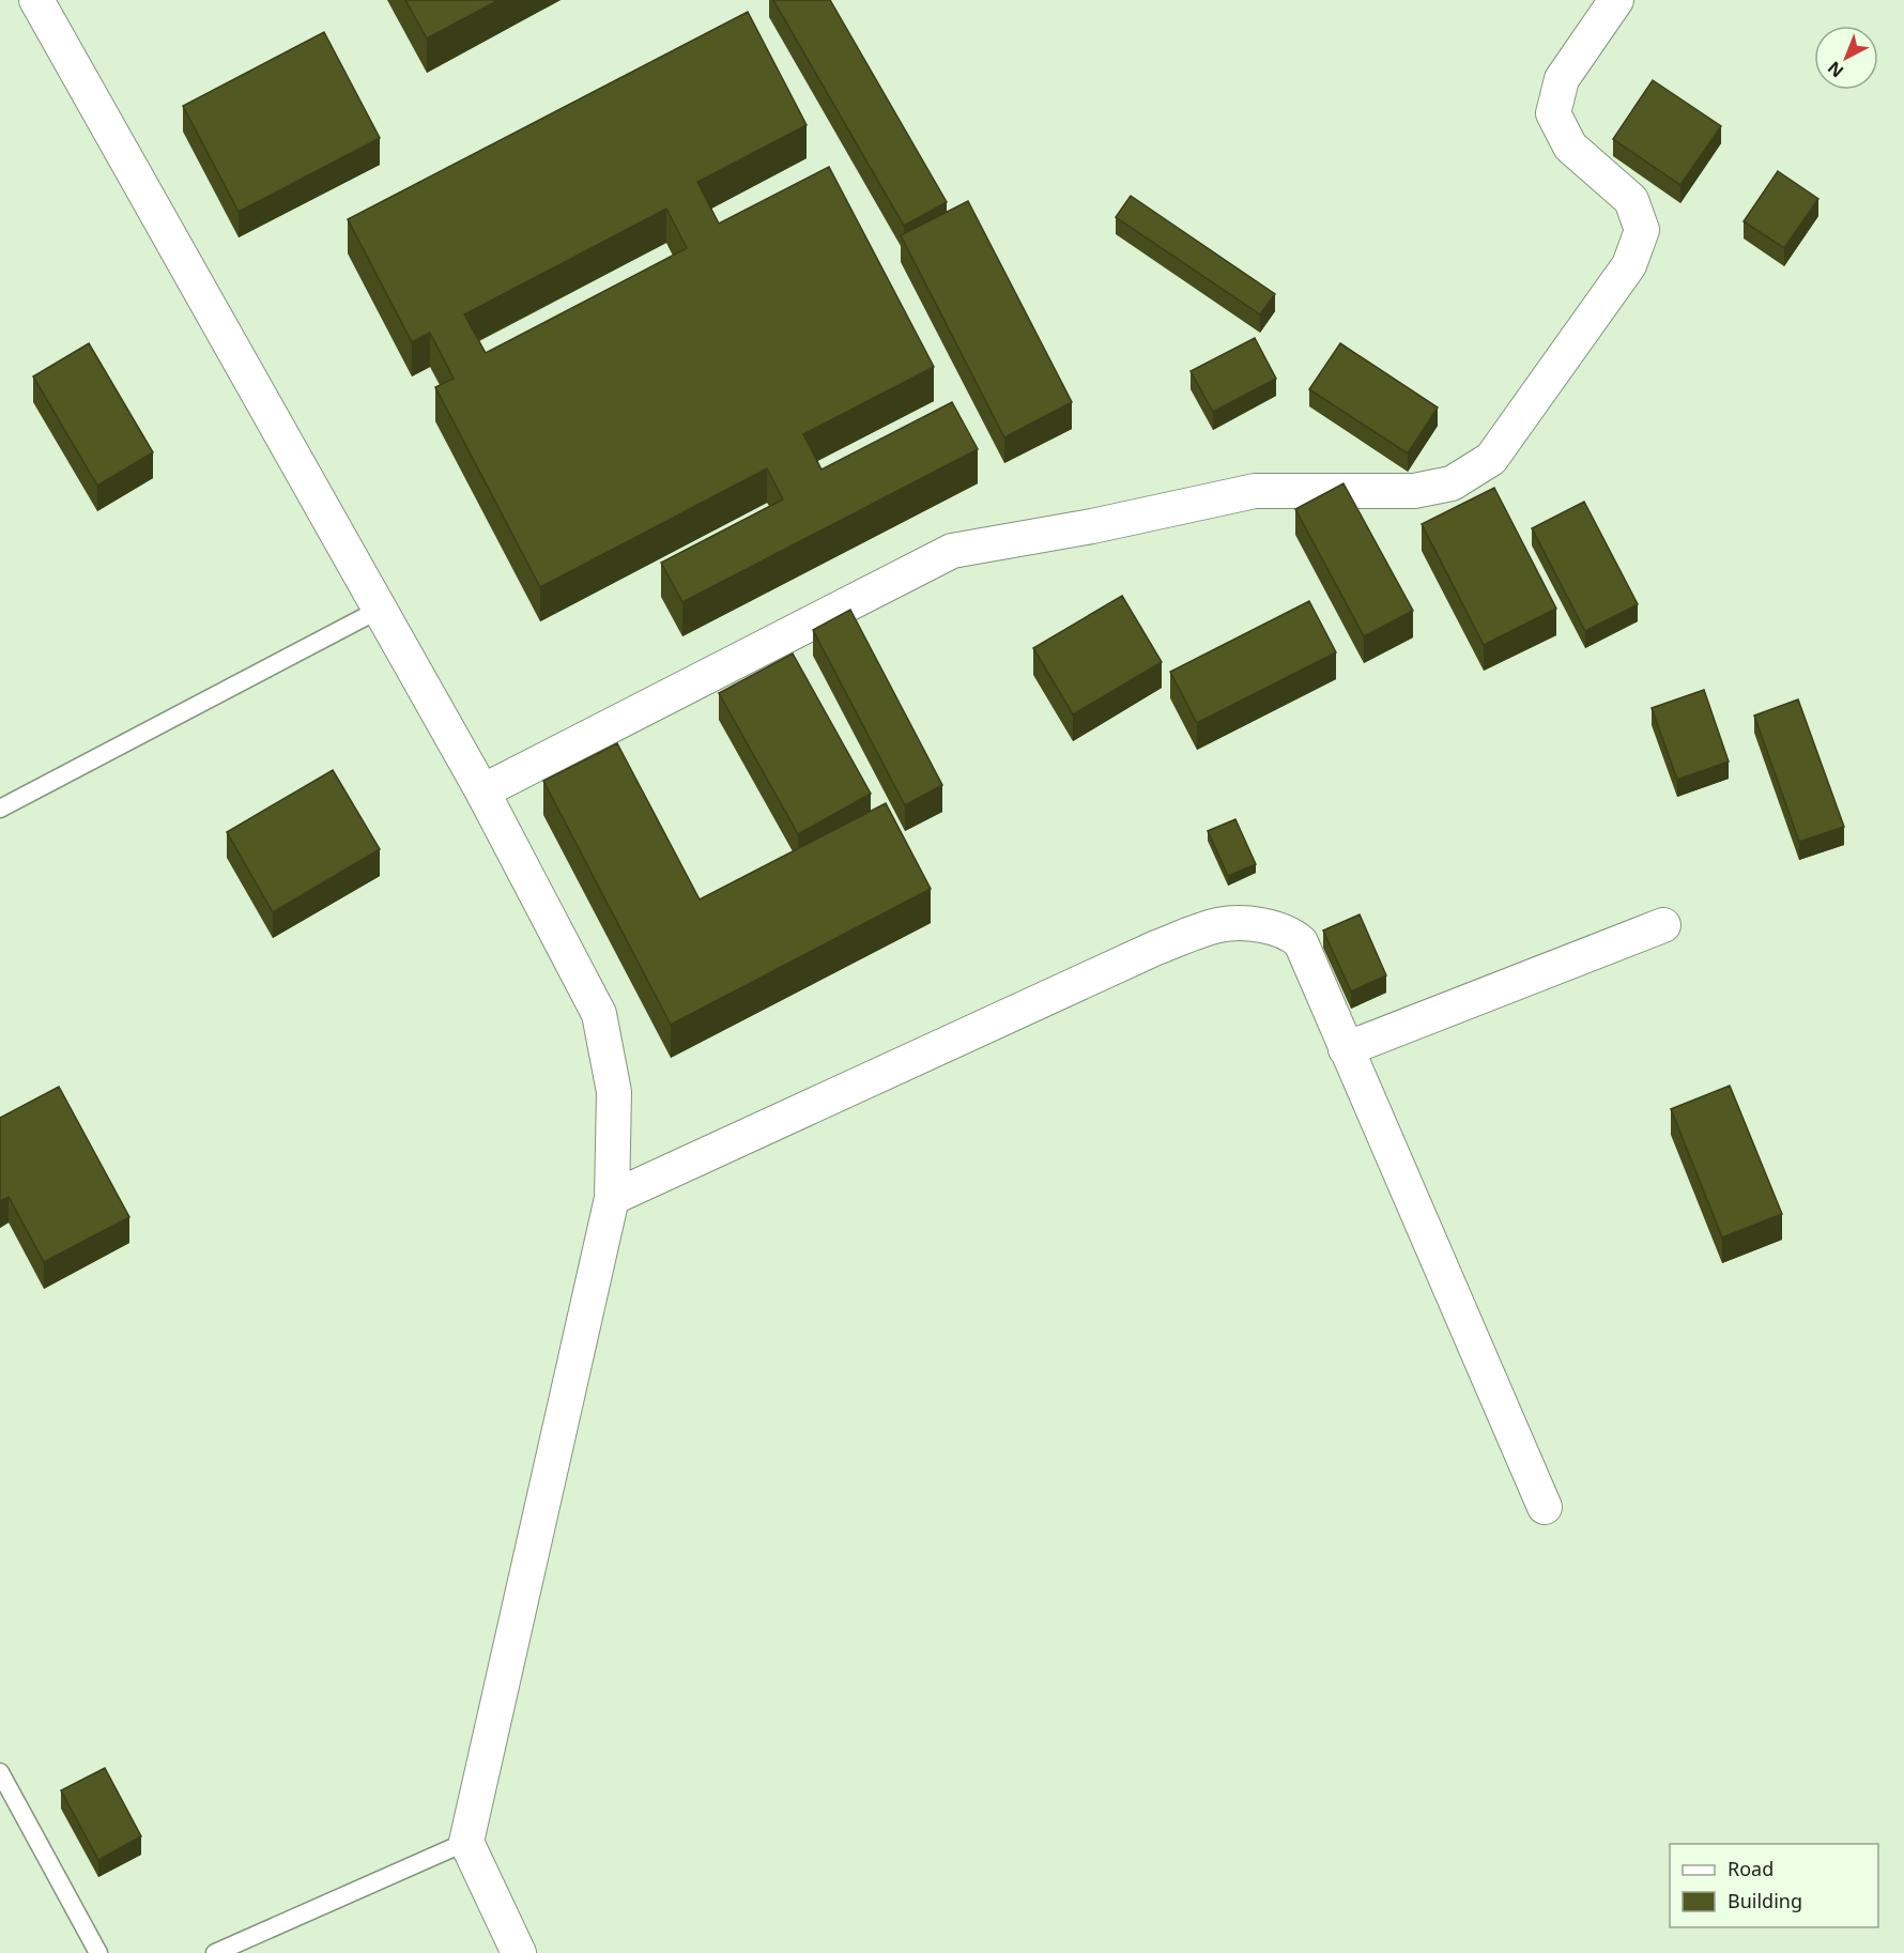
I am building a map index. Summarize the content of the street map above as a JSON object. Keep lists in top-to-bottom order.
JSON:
{
  "legend": ["Road", "Building"],
  "north": "bottom left"
}
